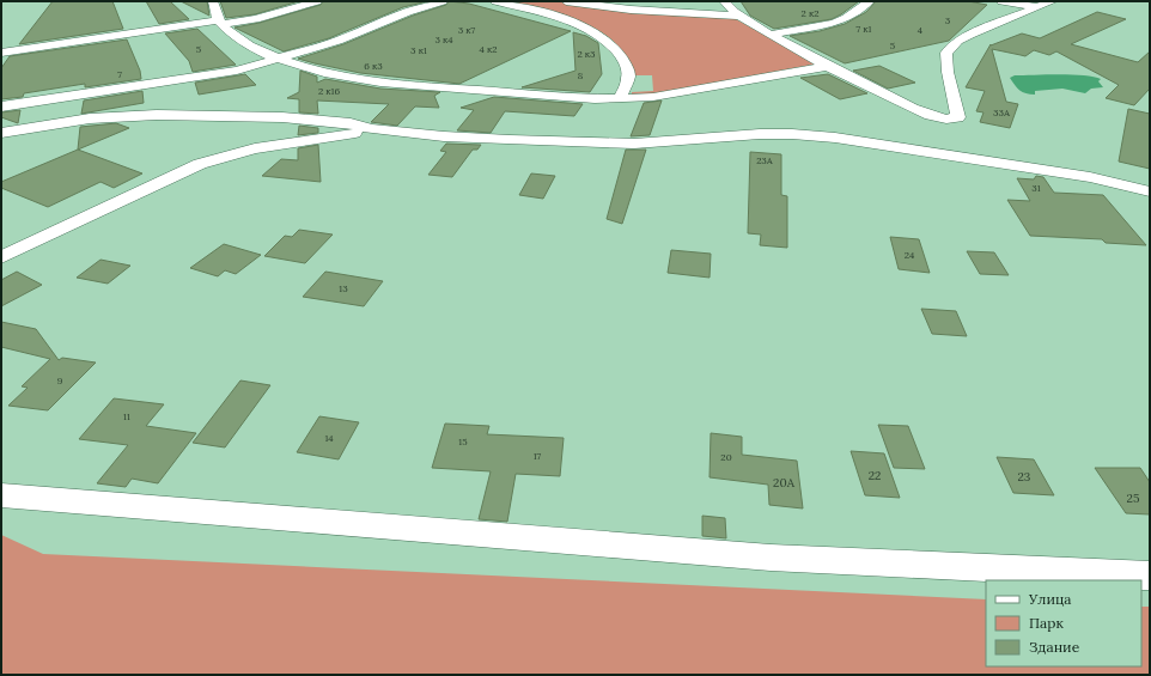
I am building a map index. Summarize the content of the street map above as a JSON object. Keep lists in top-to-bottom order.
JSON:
{
  "house_numbers": [
    "2 к2",
    "3",
    "7 к1",
    "3 к7",
    "4",
    "3 к4",
    "5",
    "5",
    "4 к2",
    "3 к1",
    "2 к3",
    "6 к3",
    "7",
    "8",
    "2 к16",
    "33А",
    "23А",
    "31",
    "24",
    "13",
    "9",
    "11",
    "14",
    "15",
    "17",
    "20",
    "22",
    "23",
    "20А",
    "25"
  ],
  "legend": ["Улица", "Парк", "Здание"]
}
